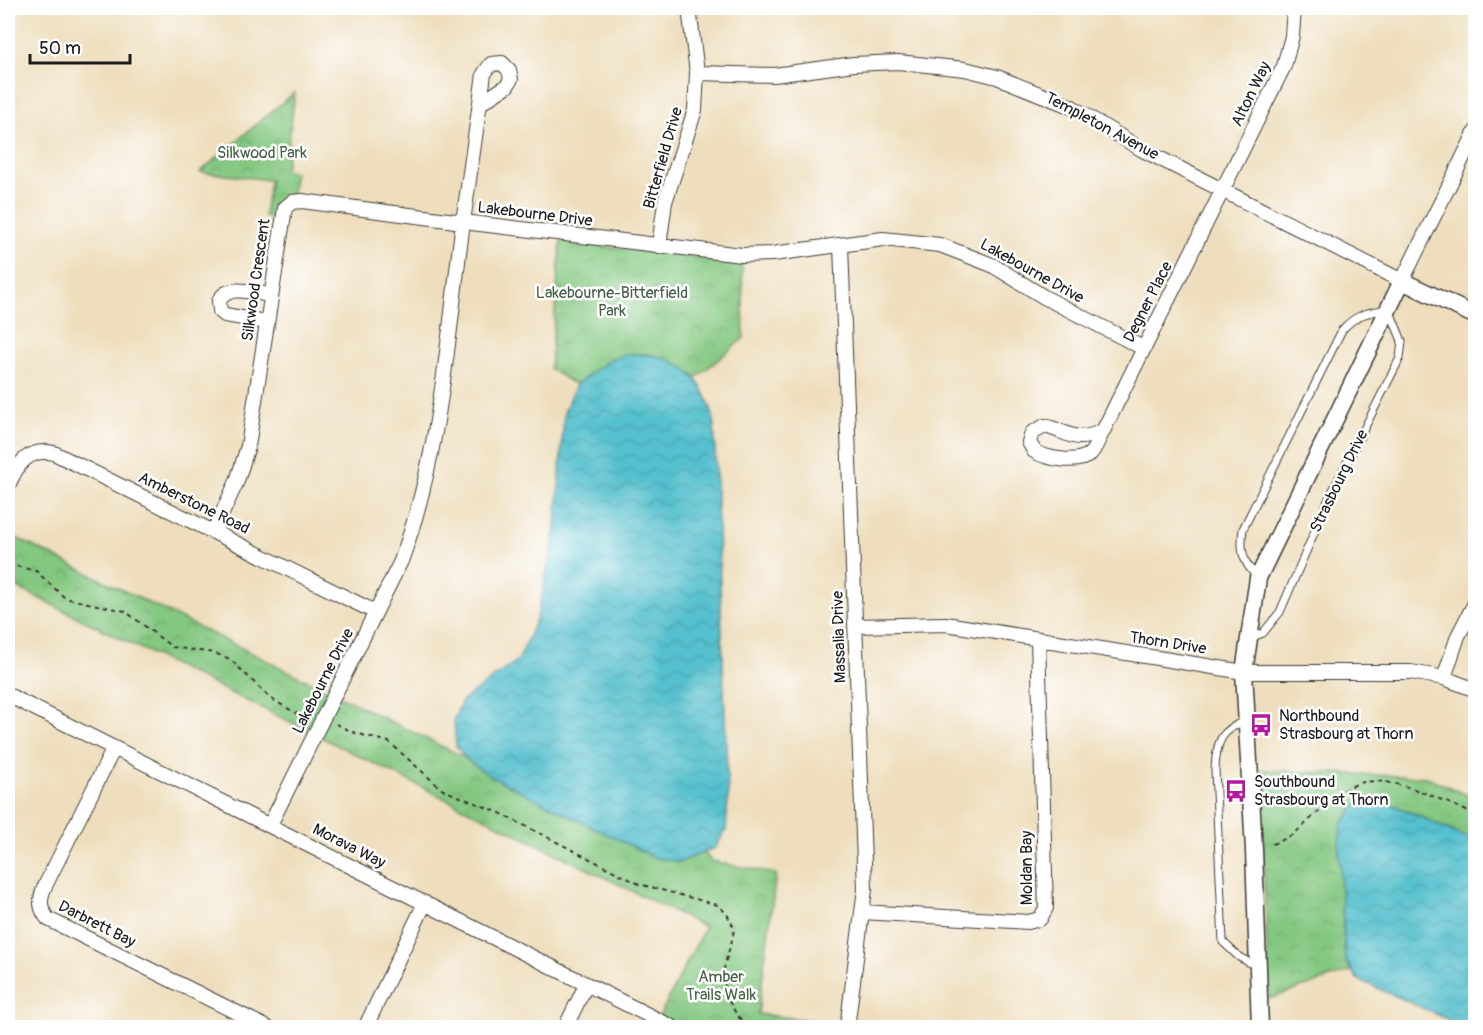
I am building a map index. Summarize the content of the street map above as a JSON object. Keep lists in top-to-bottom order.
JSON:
{
  "streets": {
    "street": [
      "Alton Way",
      "Templeton Avenue",
      "Bitterfield Drive",
      "Lakebourne Drive",
      "Silkwood Crescent",
      "Degner Place",
      "Strasbourg Drive",
      "Amberstone Road",
      "Massalia Drive",
      "Thorn Drive",
      "Morava Way",
      "Moldan Bay",
      "Darbrett Bay"
    ]
  },
  "crossings": [
    ["Alton Way", "Templeton Avenue"],
    ["Alton Way", "Degner Place"],
    ["Templeton Avenue", "Bitterfield Drive"],
    ["Templeton Avenue", "Degner Place"],
    ["Templeton Avenue", "Strasbourg Drive"],
    ["Bitterfield Drive", "Lakebourne Drive"],
    ["Lakebourne Drive", "Silkwood Crescent"],
    ["Lakebourne Drive", "Degner Place"],
    ["Lakebourne Drive", "Amberstone Road"],
    ["Lakebourne Drive", "Massalia Drive"],
    ["Lakebourne Drive", "Morava Way"],
    ["Silkwood Crescent", "Amberstone Road"],
    ["Strasbourg Drive", "Thorn Drive"],
    ["Massalia Drive", "Thorn Drive"],
    ["Massalia Drive", "Moldan Bay"],
    ["Thorn Drive", "Moldan Bay"],
    ["Morava Way", "Darbrett Bay"]
  ],
  "parks": ["Silkwood Park", "Lakebourne-Bitterfield Park", "Amber Trails Walk"],
  "places": {
    "bus stop": ["Northbound Strasbourg at Thorn", "Southbound Strasbourg at Thorn"]
  },
  "scale_bar": "50 m"
}
